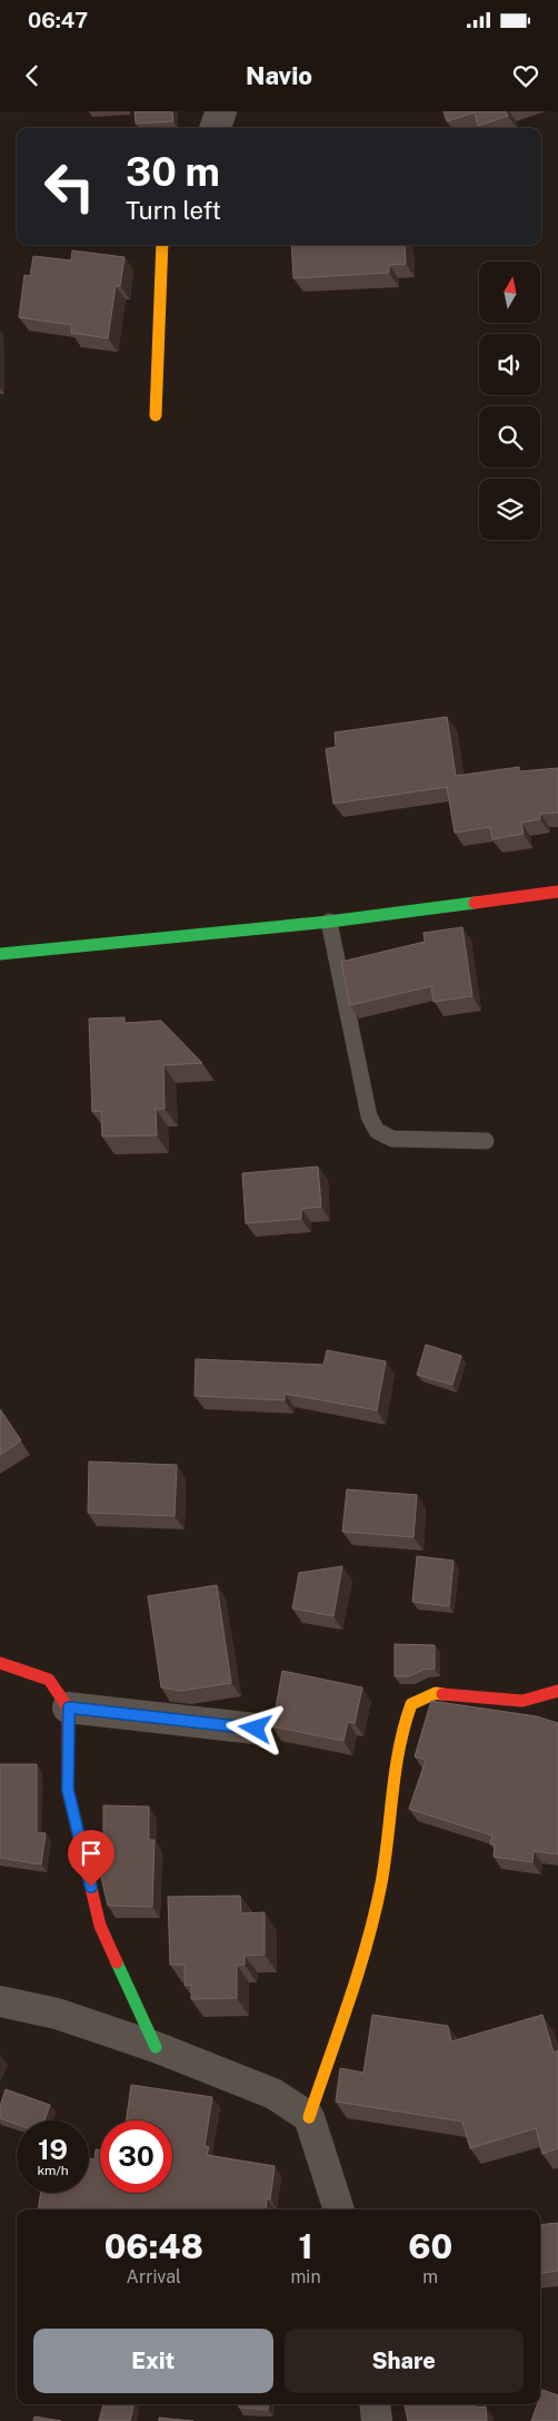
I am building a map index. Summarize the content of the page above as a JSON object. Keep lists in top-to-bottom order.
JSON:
{
  "north": "top",
  "page": {
    "status": "06:47",
    "header": "Navio",
    "turn": ["30 m", "Turn left"],
    "speed": "19 km/h",
    "limit": "30",
    "eta": [
      "06:48",
      "Arrival",
      "1",
      "min",
      "60",
      "m"
    ],
    "buttons": ["Exit", "Share"]
  }
}
